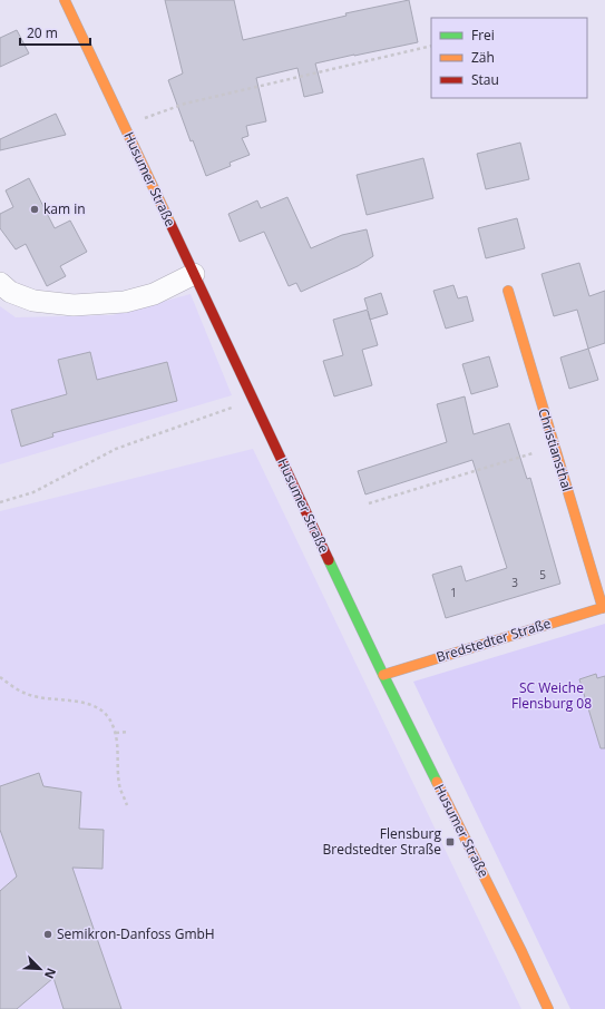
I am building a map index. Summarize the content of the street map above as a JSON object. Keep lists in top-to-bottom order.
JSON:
{
  "streets": {
    "main road": ["Husumer Straße", "Christiansthal", "Bredstedter Straße"]
  },
  "crossings": [
    ["Husumer Straße", "Bredstedter Straße"],
    ["Christiansthal", "Bredstedter Straße"]
  ],
  "parks": ["SC Weiche Flensburg 08"],
  "places": {
    "other": ["kam in", "Semikron-Danfoss GmbH"],
    "transit": ["Flensburg Bredstedter Straße"]
  },
  "house_numbers": ["5", "3", "1"],
  "legend": ["Frei", "Zäh", "Stau"],
  "scale_bar": "20 m",
  "north": "bottom right"
}
